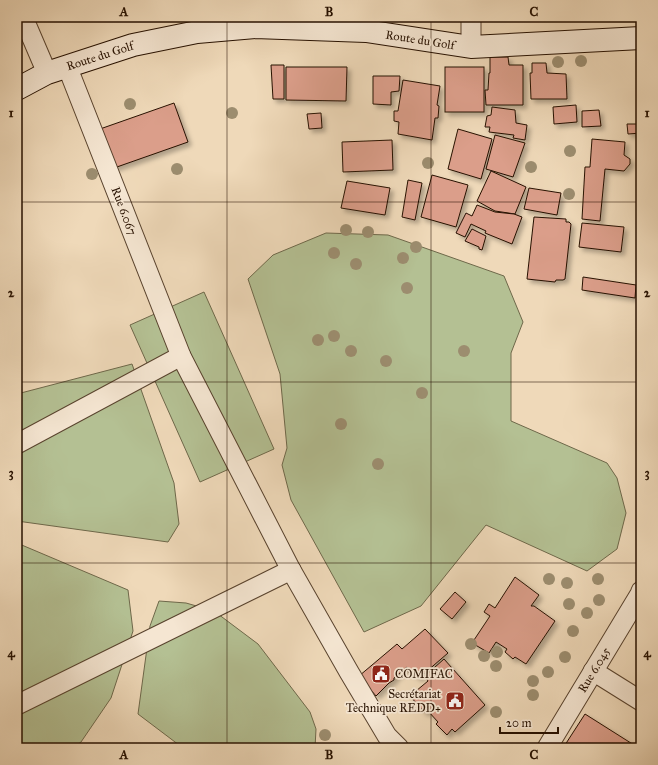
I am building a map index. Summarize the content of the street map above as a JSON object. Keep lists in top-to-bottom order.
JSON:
{
  "streets": {
    "main road": ["Route du Golf"],
    "street": ["Rue 6.067", "Rue 6.045"]
  },
  "crossings": [
    ["Route du Golf", "Rue 6.067"]
  ],
  "places": {
    "public building": ["COMIFAC", "Secrétariat Technique REDD+"]
  },
  "scale_bar": "20 m",
  "grid": {
    "columns": ["A", "B", "C"],
    "rows": [
      "1",
      "2",
      "3",
      "4"
    ]
  }
}
